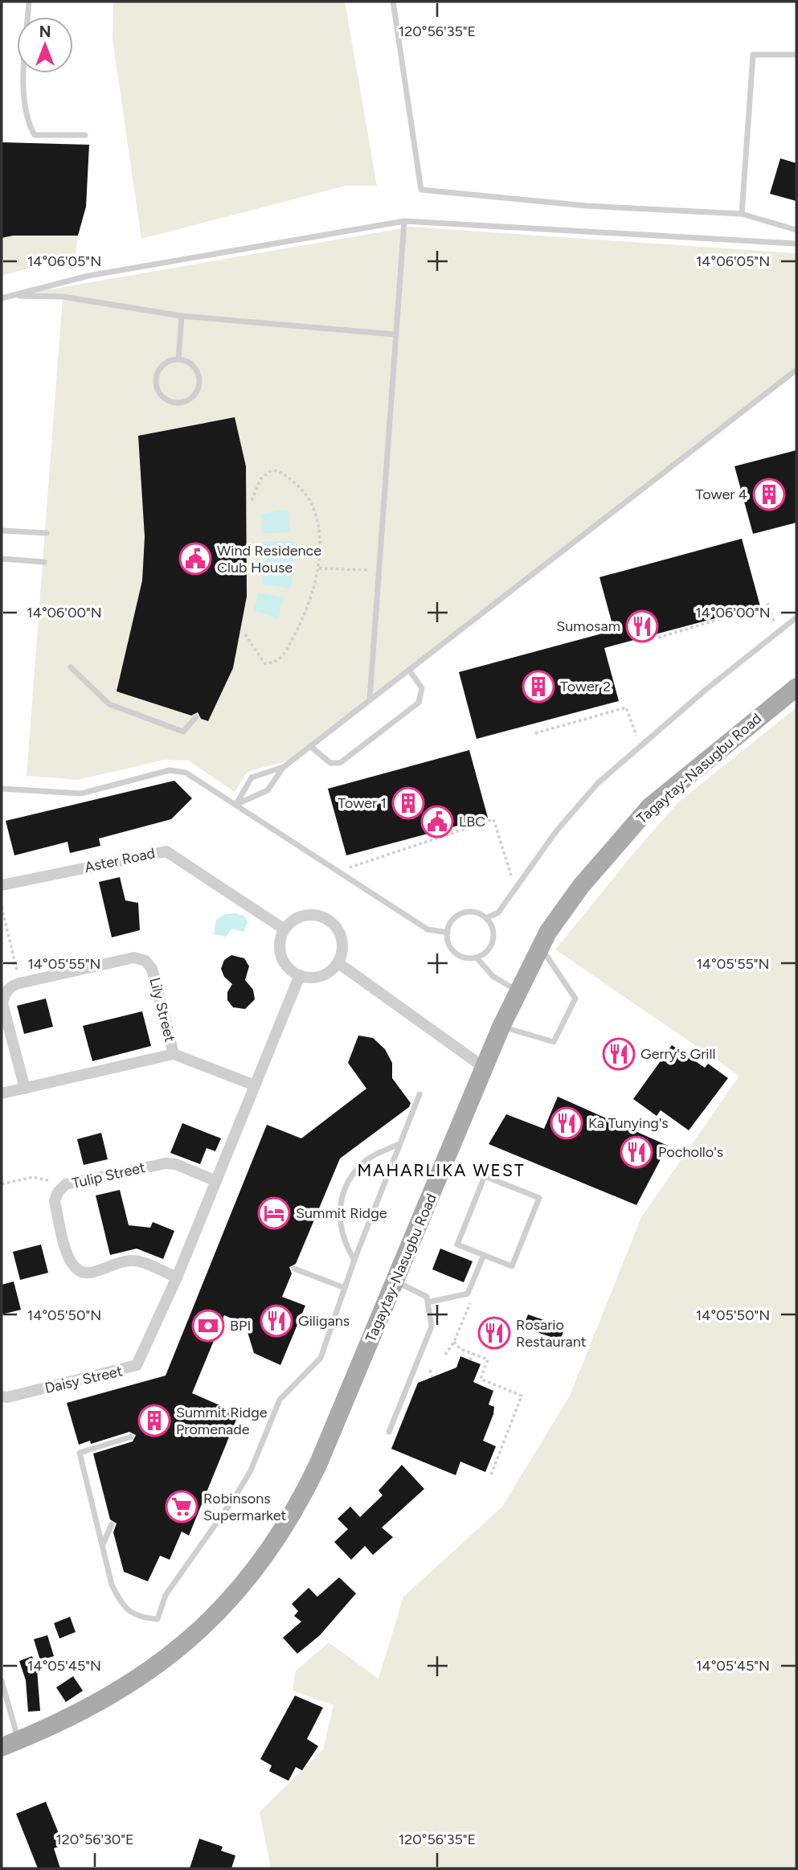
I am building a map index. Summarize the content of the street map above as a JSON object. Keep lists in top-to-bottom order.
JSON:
{
  "streets": {
    "main road": ["Tagaytay-Nasugbu Road"],
    "street": [
      "Aster Road",
      "Lily Street",
      "Tulip Street",
      "Daisy Street"
    ]
  },
  "crossings": [
    ["Tulip Street", "Daisy Street"]
  ],
  "districts": ["MAHARLIKA WEST"],
  "places": {
    "building": [
      "Tower 4",
      "Tower 2",
      "Tower 1",
      "Summit Ridge Promenade"
    ],
    "public building": ["Wind Residence Club House", "LBC"],
    "restaurant": [
      "Sumosam",
      "Gerry's Grill",
      "Ka Tunying's",
      "Pochollo's",
      "Giligans",
      "Rosario Restaurant"
    ],
    "hotel": ["Summit Ridge"],
    "bank": ["BPI"],
    "supermarket": ["Robinsons Supermarket"]
  },
  "north": "top",
  "coordinates": [
    "120°56'35\"E",
    "14°06'05\"N",
    "14°06'00\"N",
    "14°05'55\"N",
    "14°05'50\"N",
    "14°05'45\"N",
    "120°56'30\"E"
  ]
}
